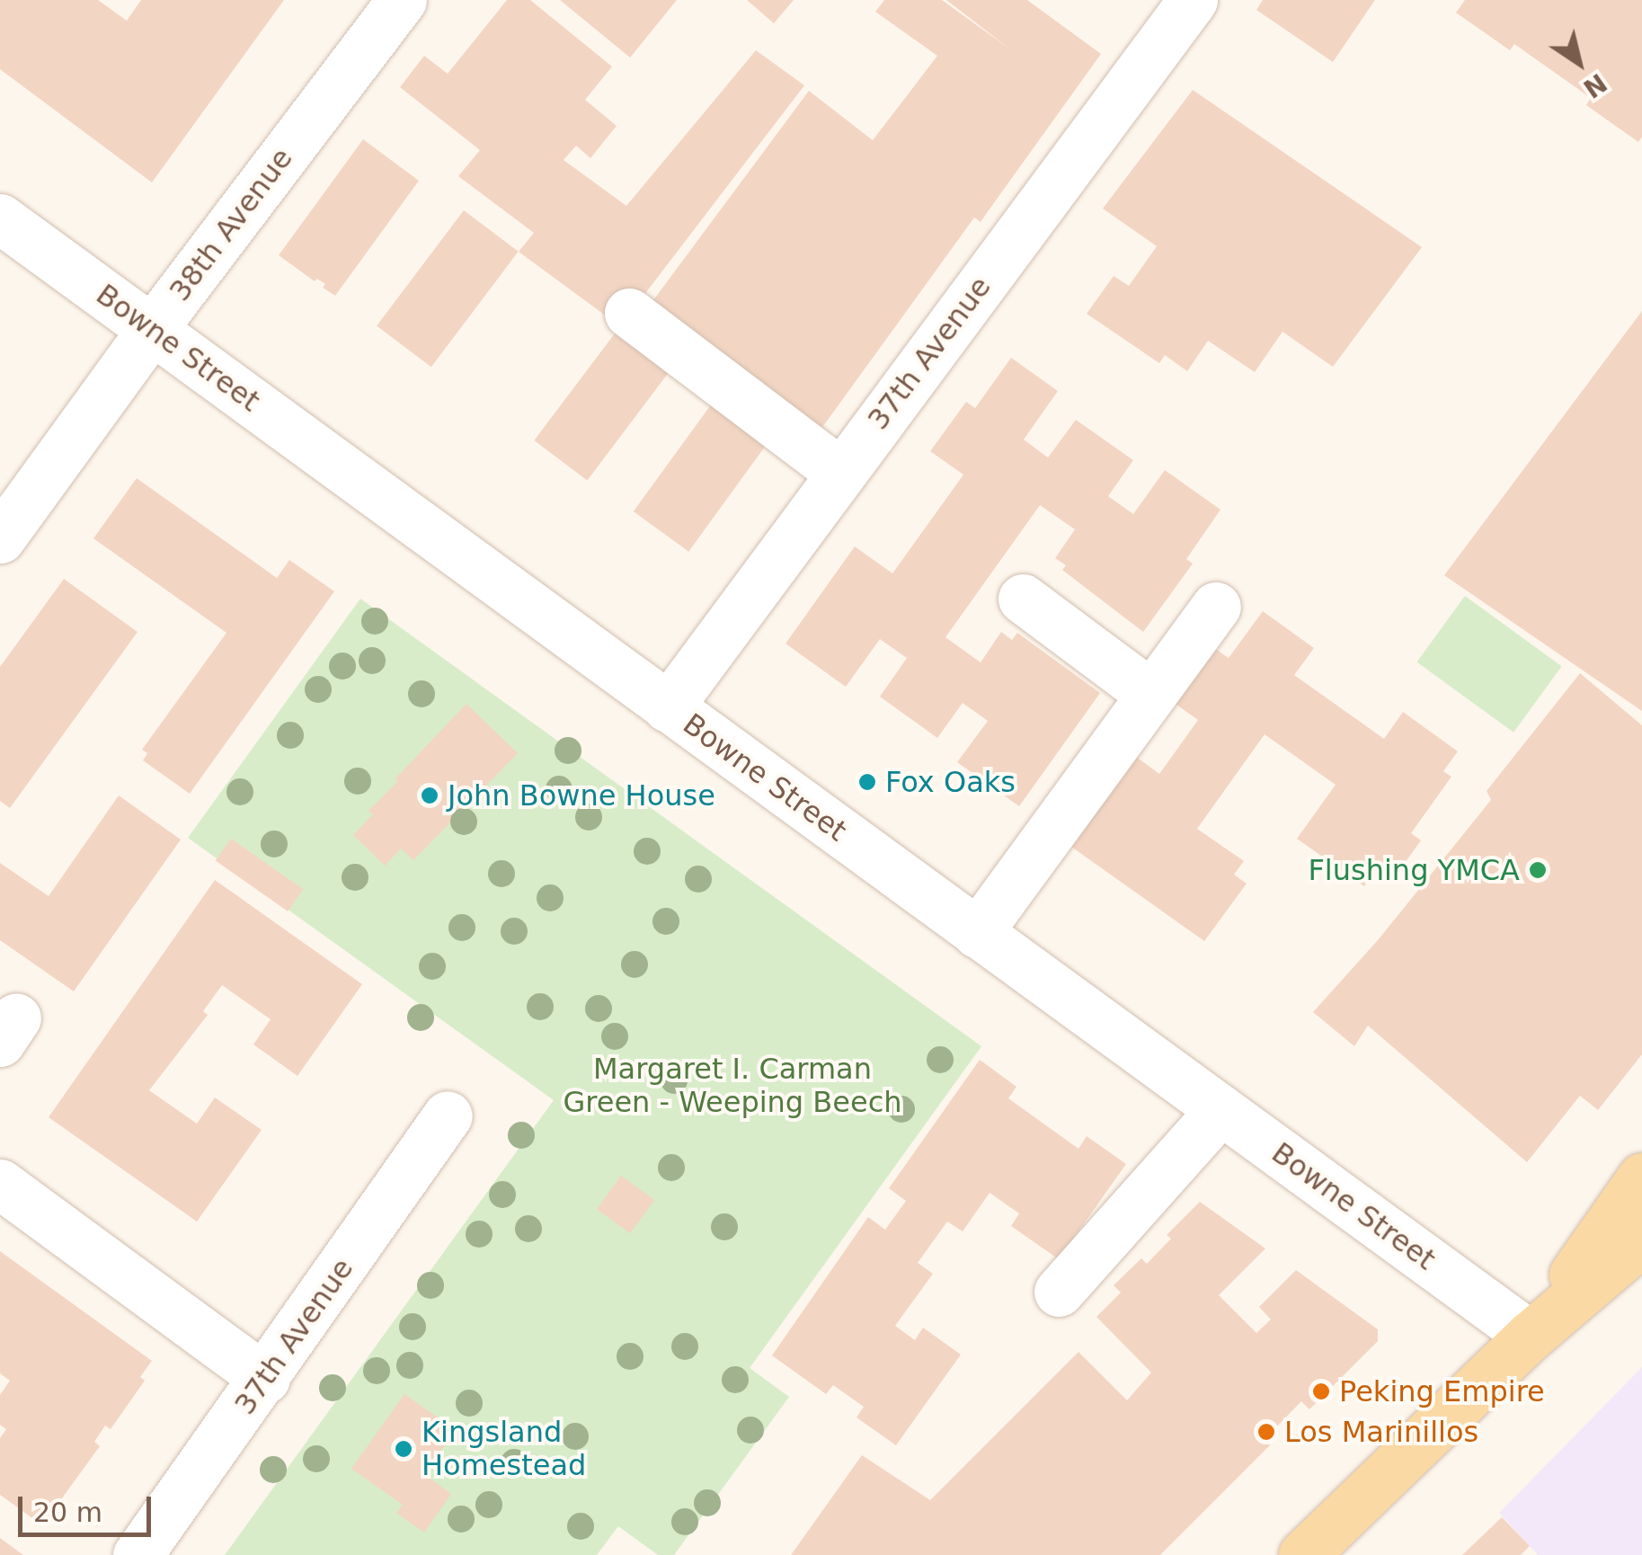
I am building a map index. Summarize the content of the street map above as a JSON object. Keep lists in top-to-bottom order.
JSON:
{
  "streets": {
    "street": ["38th Avenue", "Bowne Street", "37th Avenue"]
  },
  "crossings": [
    ["38th Avenue", "Bowne Street"],
    ["Bowne Street", "37th Avenue"]
  ],
  "parks": ["Margaret I. Carman Green - Weeping Beech"],
  "places": [
    "Fox Oaks",
    "John Bowne House",
    "Flushing YMCA",
    "Peking Empire",
    "Los Marinillos",
    "Kingsland Homestead"
  ],
  "scale_bar": "20 m",
  "north": "bottom right"
}
